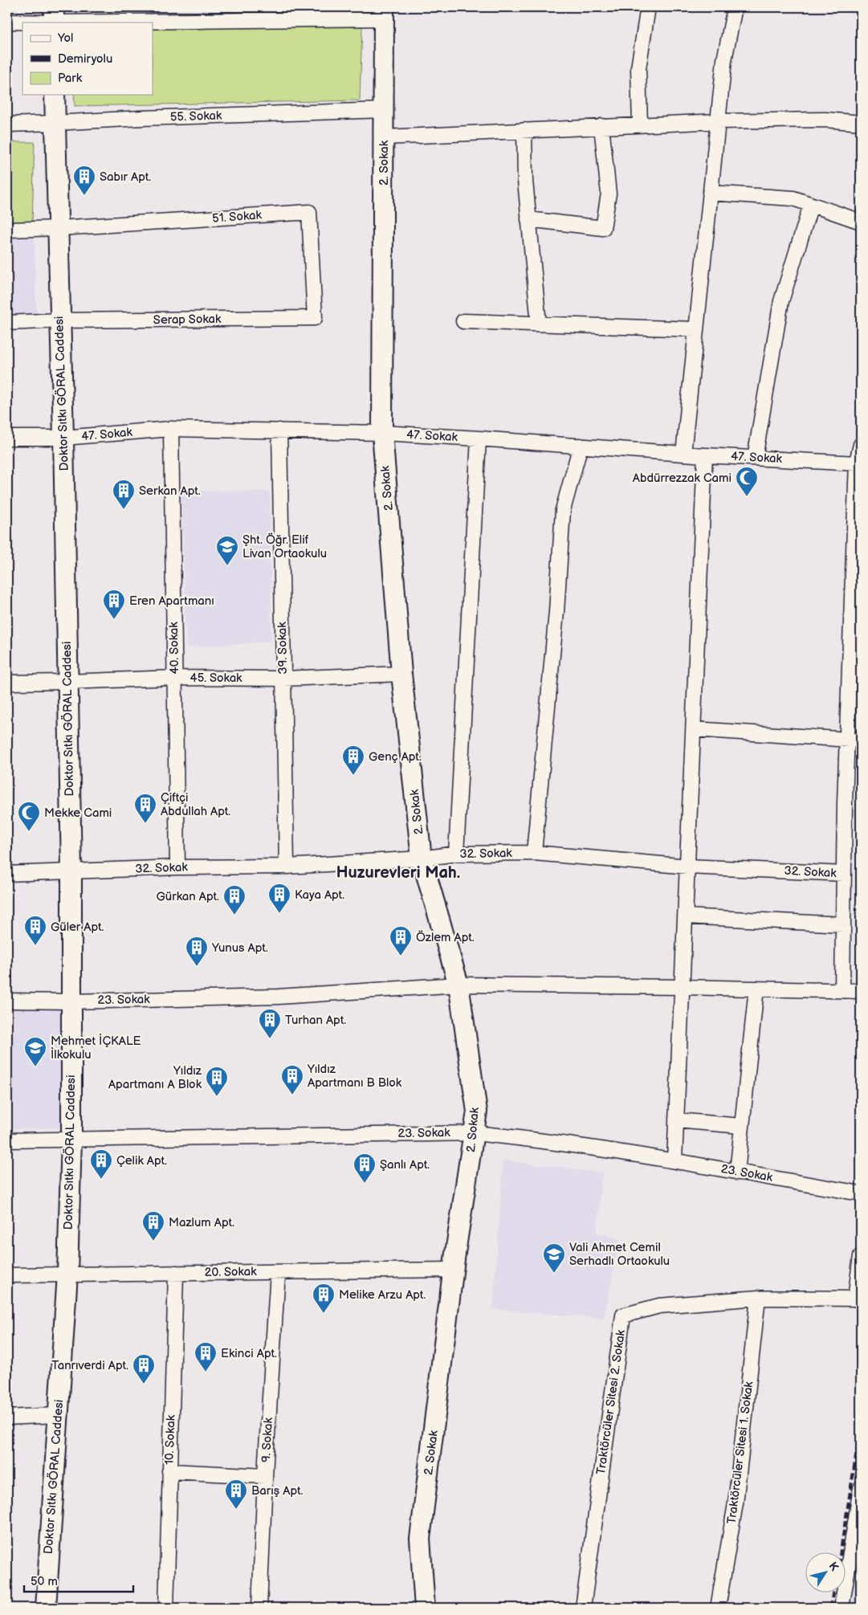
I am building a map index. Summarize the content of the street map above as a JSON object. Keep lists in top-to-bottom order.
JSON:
{
  "streets": {
    "street": [
      "55. Sokak",
      "2. Sokak",
      "51. Sokak",
      "Serap Sokak",
      "Doktor Sıtkı GÖRAL Caddesi",
      "47. Sokak",
      "40. Sokak",
      "39. Sokak",
      "45. Sokak",
      "32. Sokak",
      "23. Sokak",
      "20. Sokak",
      "Traktörcüler Sitesi 2. Sokak",
      "10. Sokak",
      "9. Sokak",
      "Traktörcüler Sitesi 1. Sokak"
    ]
  },
  "crossings": [
    ["55. Sokak", "2. Sokak"],
    ["55. Sokak", "Doktor Sıtkı GÖRAL Caddesi"],
    ["2. Sokak", "47. Sokak"],
    ["2. Sokak", "45. Sokak"],
    ["2. Sokak", "32. Sokak"],
    ["2. Sokak", "23. Sokak"],
    ["2. Sokak", "20. Sokak"],
    ["51. Sokak", "Serap Sokak"],
    ["51. Sokak", "Doktor Sıtkı GÖRAL Caddesi"],
    ["Serap Sokak", "Doktor Sıtkı GÖRAL Caddesi"],
    ["Doktor Sıtkı GÖRAL Caddesi", "47. Sokak"],
    ["Doktor Sıtkı GÖRAL Caddesi", "45. Sokak"],
    ["Doktor Sıtkı GÖRAL Caddesi", "32. Sokak"],
    ["Doktor Sıtkı GÖRAL Caddesi", "23. Sokak"],
    ["Doktor Sıtkı GÖRAL Caddesi", "20. Sokak"],
    ["47. Sokak", "40. Sokak"],
    ["47. Sokak", "39. Sokak"],
    ["40. Sokak", "45. Sokak"],
    ["40. Sokak", "32. Sokak"],
    ["39. Sokak", "45. Sokak"],
    ["39. Sokak", "32. Sokak"],
    ["20. Sokak", "10. Sokak"],
    ["20. Sokak", "9. Sokak"],
    ["Traktörcüler Sitesi 2. Sokak", "Traktörcüler Sitesi 1. Sokak"]
  ],
  "districts": ["Huzurevleri Mah."],
  "places": {
    "building": [
      "Sabır Apt.",
      "Serkan Apt.",
      "Eren Apartmanı",
      "Genç Apt.",
      "Çiftçi Abdullah Apt.",
      "Kaya Apt.",
      "Gürkan Apt.",
      "Güler Apt.",
      "Özlem Apt.",
      "Yunus Apt.",
      "Turhan Apt.",
      "Yıldız Apartmanı B Blok",
      "Yıldız Apartmanı A Blok",
      "Çelik Apt.",
      "Şanlı Apt.",
      "Mazlum Apt.",
      "Melike Arzu Apt.",
      "Ekinci Apt.",
      "Tanrıverdi Apt.",
      "Barış Apt."
    ],
    "mosque": ["Abdürrezzak Cami", "Mekke Cami"],
    "school or university": ["Şht. Öğr. Elif Livan Ortaokulu", "Mehmet İÇKALE İlkokulu", "Vali Ahmet Cemil Serhadlı Ortaokulu"]
  },
  "legend": ["Yol", "Demiryolu", "Park"],
  "scale_bar": "50 m",
  "north": "top right"
}
